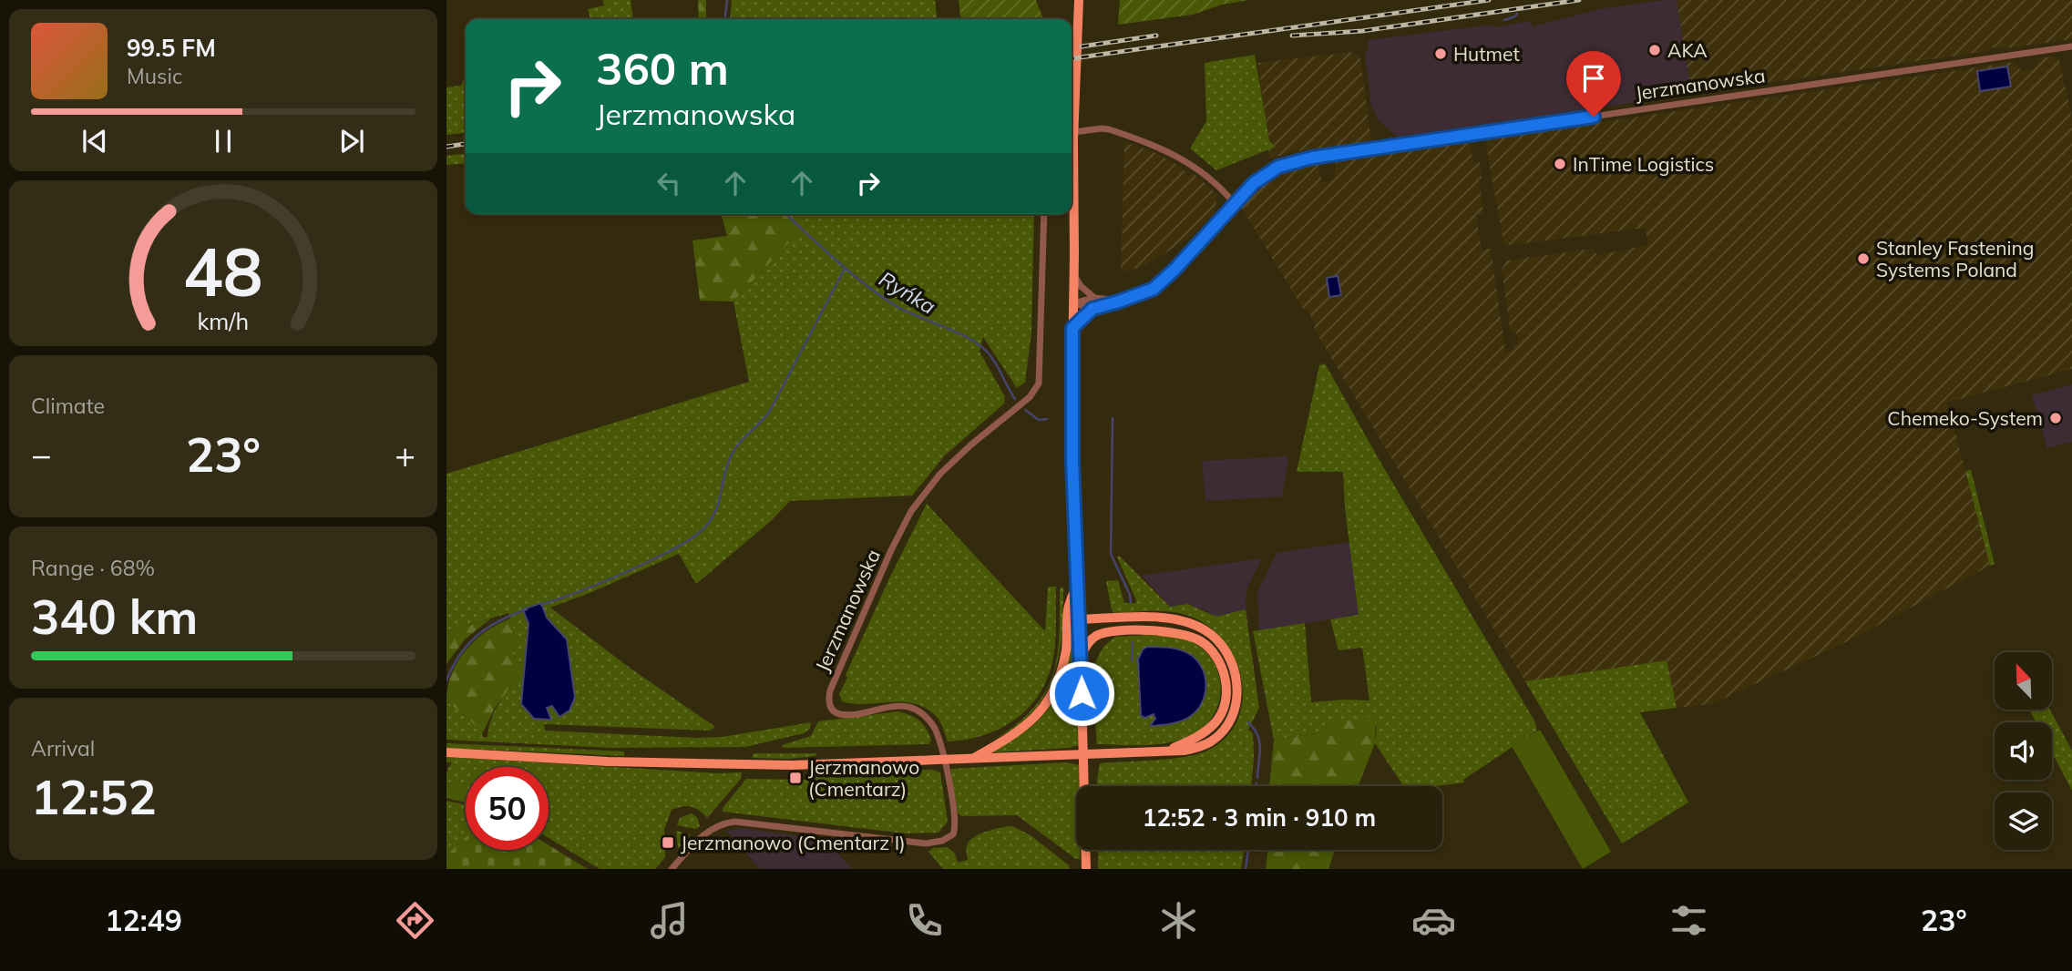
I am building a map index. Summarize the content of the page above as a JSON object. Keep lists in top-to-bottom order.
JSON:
{
  "streets": {
    "street": ["Jerzmanowska"]
  },
  "water": ["Ryńka"],
  "places": {
    "other": [
      "AKA",
      "Hutmet",
      "InTime Logistics",
      "Stanley Fastening Systems Poland",
      "Chemeko-System"
    ],
    "transit": ["Jerzmanowo (Cmentarz)", "Jerzmanowo (Cmentarz I)"]
  },
  "north": "top left",
  "page": {
    "turn": ["360 m", "Jerzmanowska"],
    "song": ["99.5 FM", "Music"],
    "tile": [
      "Climate",
      ["Range · 68%", "340 km"],
      ["Arrival", "12:52"]
    ],
    "heat": ["−", "23°", "+"],
    "limit": "50",
    "trip": "12:52 · 3 min · 910 m",
    "tabs": ["12:49", "23°"],
    "gauge": ["48", "km/h"]
  }
}
